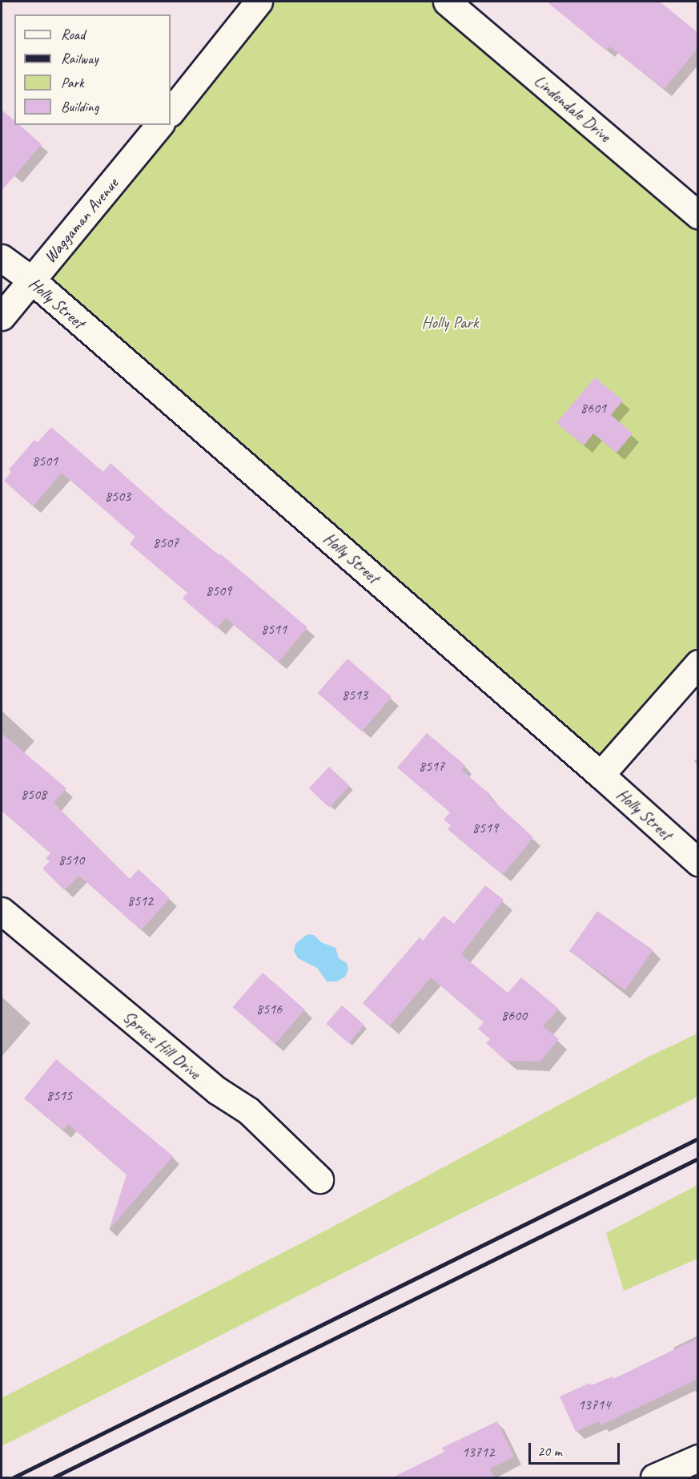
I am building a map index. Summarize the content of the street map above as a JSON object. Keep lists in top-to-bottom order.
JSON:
{
  "streets": {
    "street": [
      "Lindendale Drive",
      "Waggaman Avenue",
      "Holly Street",
      "Spruce Hill Drive"
    ]
  },
  "crossings": [
    ["Waggaman Avenue", "Holly Street"]
  ],
  "parks": ["Holly Park"],
  "house_numbers": [
    "8601",
    "8501",
    "8503",
    "8507",
    "8509",
    "8511",
    "8513",
    "8517",
    "8508",
    "8519",
    "8510",
    "8512",
    "8516",
    "8600",
    "8515",
    "13714",
    "13712"
  ],
  "legend": [
    "Road",
    "Railway",
    "Park",
    "Building"
  ],
  "scale_bar": "20 m"
}
